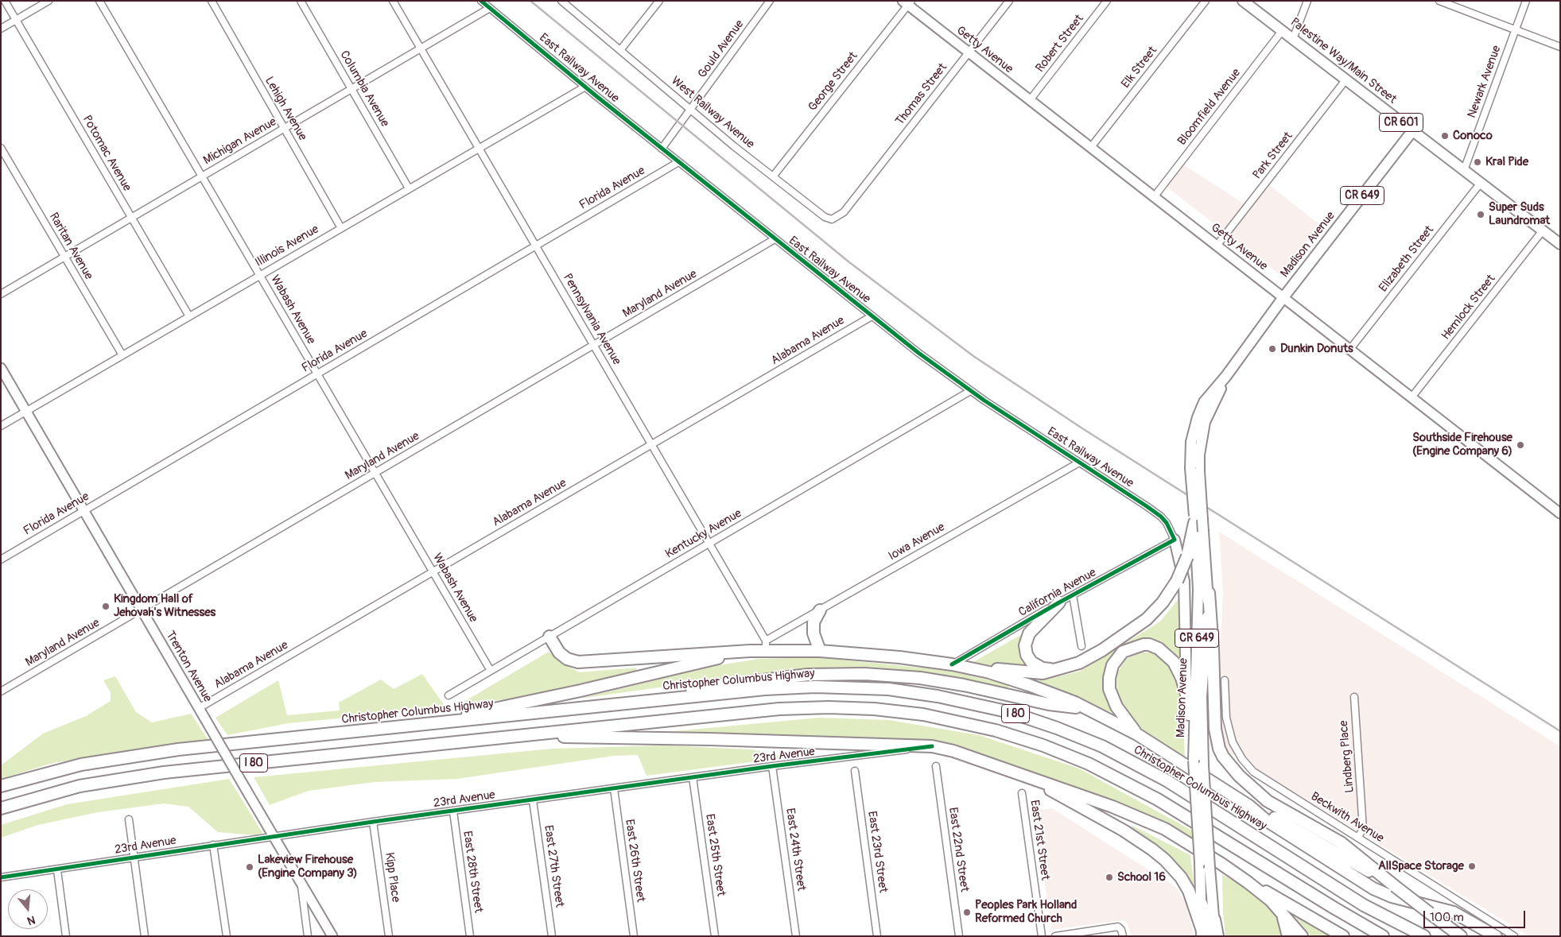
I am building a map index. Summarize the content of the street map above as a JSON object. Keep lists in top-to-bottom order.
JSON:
{
  "streets": {
    "highway": ["Christopher Columbus Highway", "I 80"],
    "main road": [
      "Palestine Way/Main Street",
      "CR 601",
      "CR 649",
      "Madison Avenue"
    ],
    "street": [
      "Robert Street",
      "Gould Avenue",
      "Getty Avenue",
      "Elk Street",
      "East Railway Avenue",
      "George Street",
      "Newark Avenue",
      "Columbia Avenue",
      "Thomas Street",
      "Bloomfield Avenue",
      "Lehigh Avenue",
      "West Railway Avenue",
      "Michigan Avenue",
      "Potomac Avenue",
      "Park Street",
      "Florida Avenue",
      "Raritan Avenue",
      "Illinois Avenue",
      "Elizabeth Street",
      "Maryland Avenue",
      "Hemlock Street",
      "Wabash Avenue",
      "Pennsylvania Avenue",
      "Alabama Avenue",
      "Kentucky Avenue",
      "Iowa Avenue",
      "California Avenue",
      "Trenton Avenue",
      "23rd Avenue",
      "Lindberg Place",
      "Beckwith Avenue",
      "East 21st Street",
      "East 24th Street",
      "East 22nd Street",
      "East 23rd Street",
      "East 25th Street",
      "East 26th Street",
      "East 27th Street",
      "East 28th Street",
      "Kipp Place"
    ]
  },
  "crossings": [
    ["Robert Street", "Getty Avenue"],
    ["Gould Avenue", "East Railway Avenue"],
    ["Gould Avenue", "West Railway Avenue"],
    ["Getty Avenue", "Elk Street"],
    ["Getty Avenue", "George Street"],
    ["Getty Avenue", "Thomas Street"],
    ["Getty Avenue", "Bloomfield Avenue"],
    ["Getty Avenue", "Park Street"],
    ["Getty Avenue", "Madison Avenue"],
    ["Getty Avenue", "Elizabeth Street"],
    ["Getty Avenue", "Hemlock Street"],
    ["Palestine Way/Main Street", "Newark Avenue"],
    ["Palestine Way/Main Street", "Bloomfield Avenue"],
    ["Palestine Way/Main Street", "Park Street"],
    ["Palestine Way/Main Street", "Madison Avenue"],
    ["Palestine Way/Main Street", "Elizabeth Street"],
    ["Palestine Way/Main Street", "Hemlock Street"],
    ["East Railway Avenue", "Michigan Avenue"],
    ["East Railway Avenue", "Florida Avenue"],
    ["East Railway Avenue", "Illinois Avenue"],
    ["East Railway Avenue", "Maryland Avenue"],
    ["East Railway Avenue", "Alabama Avenue"],
    ["East Railway Avenue", "Kentucky Avenue"],
    ["East Railway Avenue", "Iowa Avenue"],
    ["East Railway Avenue", "California Avenue"],
    ["George Street", "West Railway Avenue"],
    ["Columbia Avenue", "Michigan Avenue"],
    ["Columbia Avenue", "Illinois Avenue"],
    ["Thomas Street", "West Railway Avenue"],
    ["Lehigh Avenue", "Michigan Avenue"],
    ["Lehigh Avenue", "Illinois Avenue"],
    ["Michigan Avenue", "Potomac Avenue"],
    ["Michigan Avenue", "Raritan Avenue"],
    ["Michigan Avenue", "Wabash Avenue"],
    ["Michigan Avenue", "Pennsylvania Avenue"],
    ["Potomac Avenue", "Illinois Avenue"],
    ["Florida Avenue", "Wabash Avenue"],
    ["Florida Avenue", "Pennsylvania Avenue"],
    ["Florida Avenue", "Trenton Avenue"],
    ["Raritan Avenue", "Illinois Avenue"],
    ["Illinois Avenue", "Wabash Avenue"],
    ["Illinois Avenue", "Pennsylvania Avenue"],
    ["Illinois Avenue", "Trenton Avenue"],
    ["Maryland Avenue", "Wabash Avenue"],
    ["Maryland Avenue", "Pennsylvania Avenue"],
    ["Maryland Avenue", "Trenton Avenue"],
    ["Wabash Avenue", "Alabama Avenue"],
    ["Wabash Avenue", "Kentucky Avenue"],
    ["Pennsylvania Avenue", "Alabama Avenue"],
    ["Pennsylvania Avenue", "Kentucky Avenue"],
    ["Pennsylvania Avenue", "Iowa Avenue"],
    ["Alabama Avenue", "Trenton Avenue"],
    ["Trenton Avenue", "23rd Avenue"],
    ["23rd Avenue", "East 24th Street"],
    ["23rd Avenue", "East 25th Street"],
    ["23rd Avenue", "East 26th Street"],
    ["23rd Avenue", "East 27th Street"],
    ["23rd Avenue", "East 28th Street"],
    ["23rd Avenue", "Kipp Place"],
    ["Lindberg Place", "Beckwith Avenue"]
  ],
  "places": [
    "Conoco",
    "Kral Pide",
    "Super Suds Laundromat",
    "Dunkin Donuts",
    "Southside Firehouse (Engine Company 6)",
    "Kingdom Hall of Jehovah's Witnesses",
    "AllSpace Storage",
    "Lakeview Firehouse (Engine Company 3)",
    "School 16",
    "Peoples Park Holland Reformed Church"
  ],
  "scale_bar": "100 m",
  "north": "bottom"
}
